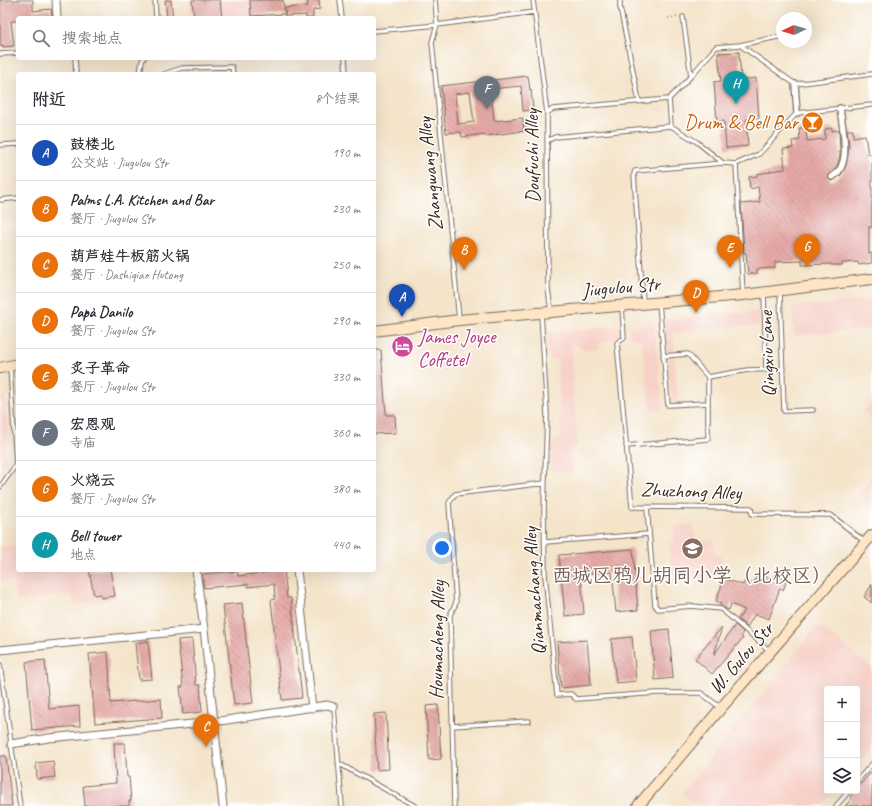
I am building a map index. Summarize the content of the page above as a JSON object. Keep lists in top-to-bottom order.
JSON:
{
  "streets": {
    "main road": ["Jiugulou Str", "W. Gulou Str"],
    "lane": [
      "Doufuchi Alley",
      "Zhangwang Alley",
      "Qingxiu Lane",
      "Zhuzhong Alley",
      "Qianmachang Alley",
      "Houmacheng Alley"
    ]
  },
  "crossings": [
    ["Doufuchi Alley", "Jiugulou Str"],
    ["Doufuchi Alley", "Qianmachang Alley"],
    ["Zhangwang Alley", "Jiugulou Str"],
    ["Jiugulou Str", "Qingxiu Lane"],
    ["Jiugulou Str", "Zhuzhong Alley"],
    ["Jiugulou Str", "Qianmachang Alley"],
    ["Zhuzhong Alley", "W. Gulou Str"],
    ["Qianmachang Alley", "Houmacheng Alley"],
    ["Qianmachang Alley", "W. Gulou Str"]
  ],
  "places": {
    "bar": ["Drum & Bell Bar"],
    "hotel": ["James Joyce Coffetel"],
    "school or university": ["西城区鸦儿胡同小学（北校区）"]
  },
  "north": "left",
  "page": {
    "search": "搜索地点",
    "pins": [
      "H",
      "F",
      "G",
      "E",
      "B",
      "D",
      "A",
      "C"
    ],
    "heading": ["附近", "8个结果"],
    "list": [
      {
        "mark": "A",
        "name": "鼓楼北",
        "note": "公交站 · Jiugulou Str",
        "value": "190 m"
      },
      {
        "mark": "B",
        "name": "Palms L.A. Kitchen and Bar",
        "note": "餐厅 · Jiugulou Str",
        "value": "230 m"
      },
      {
        "mark": "C",
        "name": "葫芦娃牛板筋火锅",
        "note": "餐厅 · Dashiqiao Hutong",
        "value": "250 m"
      },
      {
        "mark": "D",
        "name": "Papà Danilo",
        "note": "餐厅 · Jiugulou Str",
        "value": "290 m"
      },
      {
        "mark": "E",
        "name": "炙子革命",
        "note": "餐厅 · Jiugulou Str",
        "value": "330 m"
      },
      {
        "mark": "F",
        "name": "宏恩观",
        "note": "寺庙",
        "value": "360 m"
      },
      {
        "mark": "G",
        "name": "火烧云",
        "note": "餐厅 · Jiugulou Str",
        "value": "380 m"
      },
      {
        "mark": "H",
        "name": "Bell tower",
        "note": "地点",
        "value": "440 m"
      }
    ],
    "map_buttons": ["+", "−"]
  }
}
